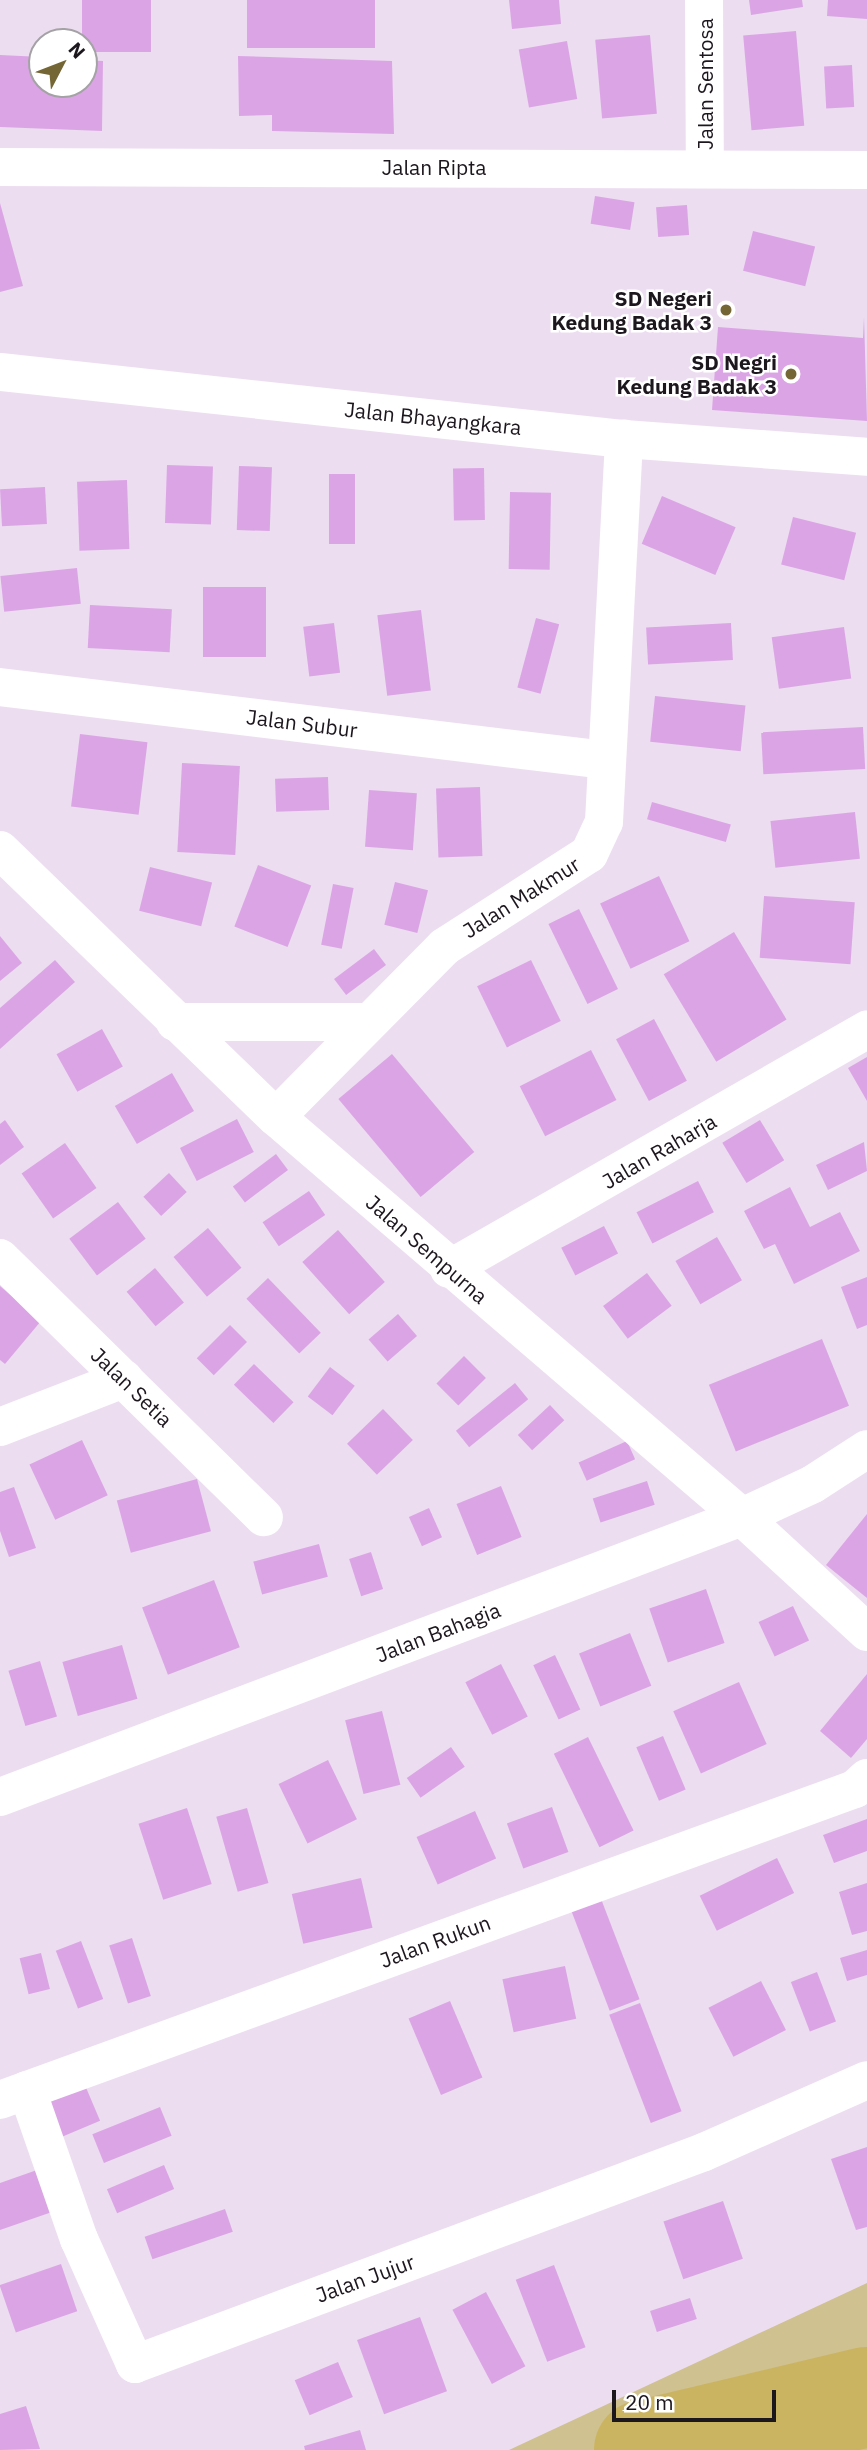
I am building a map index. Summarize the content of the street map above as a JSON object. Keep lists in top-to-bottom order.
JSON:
{
  "streets": {
    "street": [
      "Jalan Sentosa",
      "Jalan Ripta",
      "Jalan Bhayangkara",
      "Jalan Subur",
      "Jalan Makmur",
      "Jalan Raharja",
      "Jalan Sempurna",
      "Jalan Setia",
      "Jalan Bahagia",
      "Jalan Rukun",
      "Jalan Jujur"
    ]
  },
  "crossings": [
    ["Jalan Sentosa", "Jalan Ripta"],
    ["Jalan Bhayangkara", "Jalan Makmur"],
    ["Jalan Subur", "Jalan Makmur"],
    ["Jalan Makmur", "Jalan Sempurna"],
    ["Jalan Raharja", "Jalan Sempurna"],
    ["Jalan Sempurna", "Jalan Bahagia"],
    ["Jalan Rukun", "Jalan Jujur"]
  ],
  "places": ["SD Negeri Kedung Badak 3", "SD Negri Kedung Badak 3"],
  "scale_bar": "20 m",
  "north": "top right"
}
